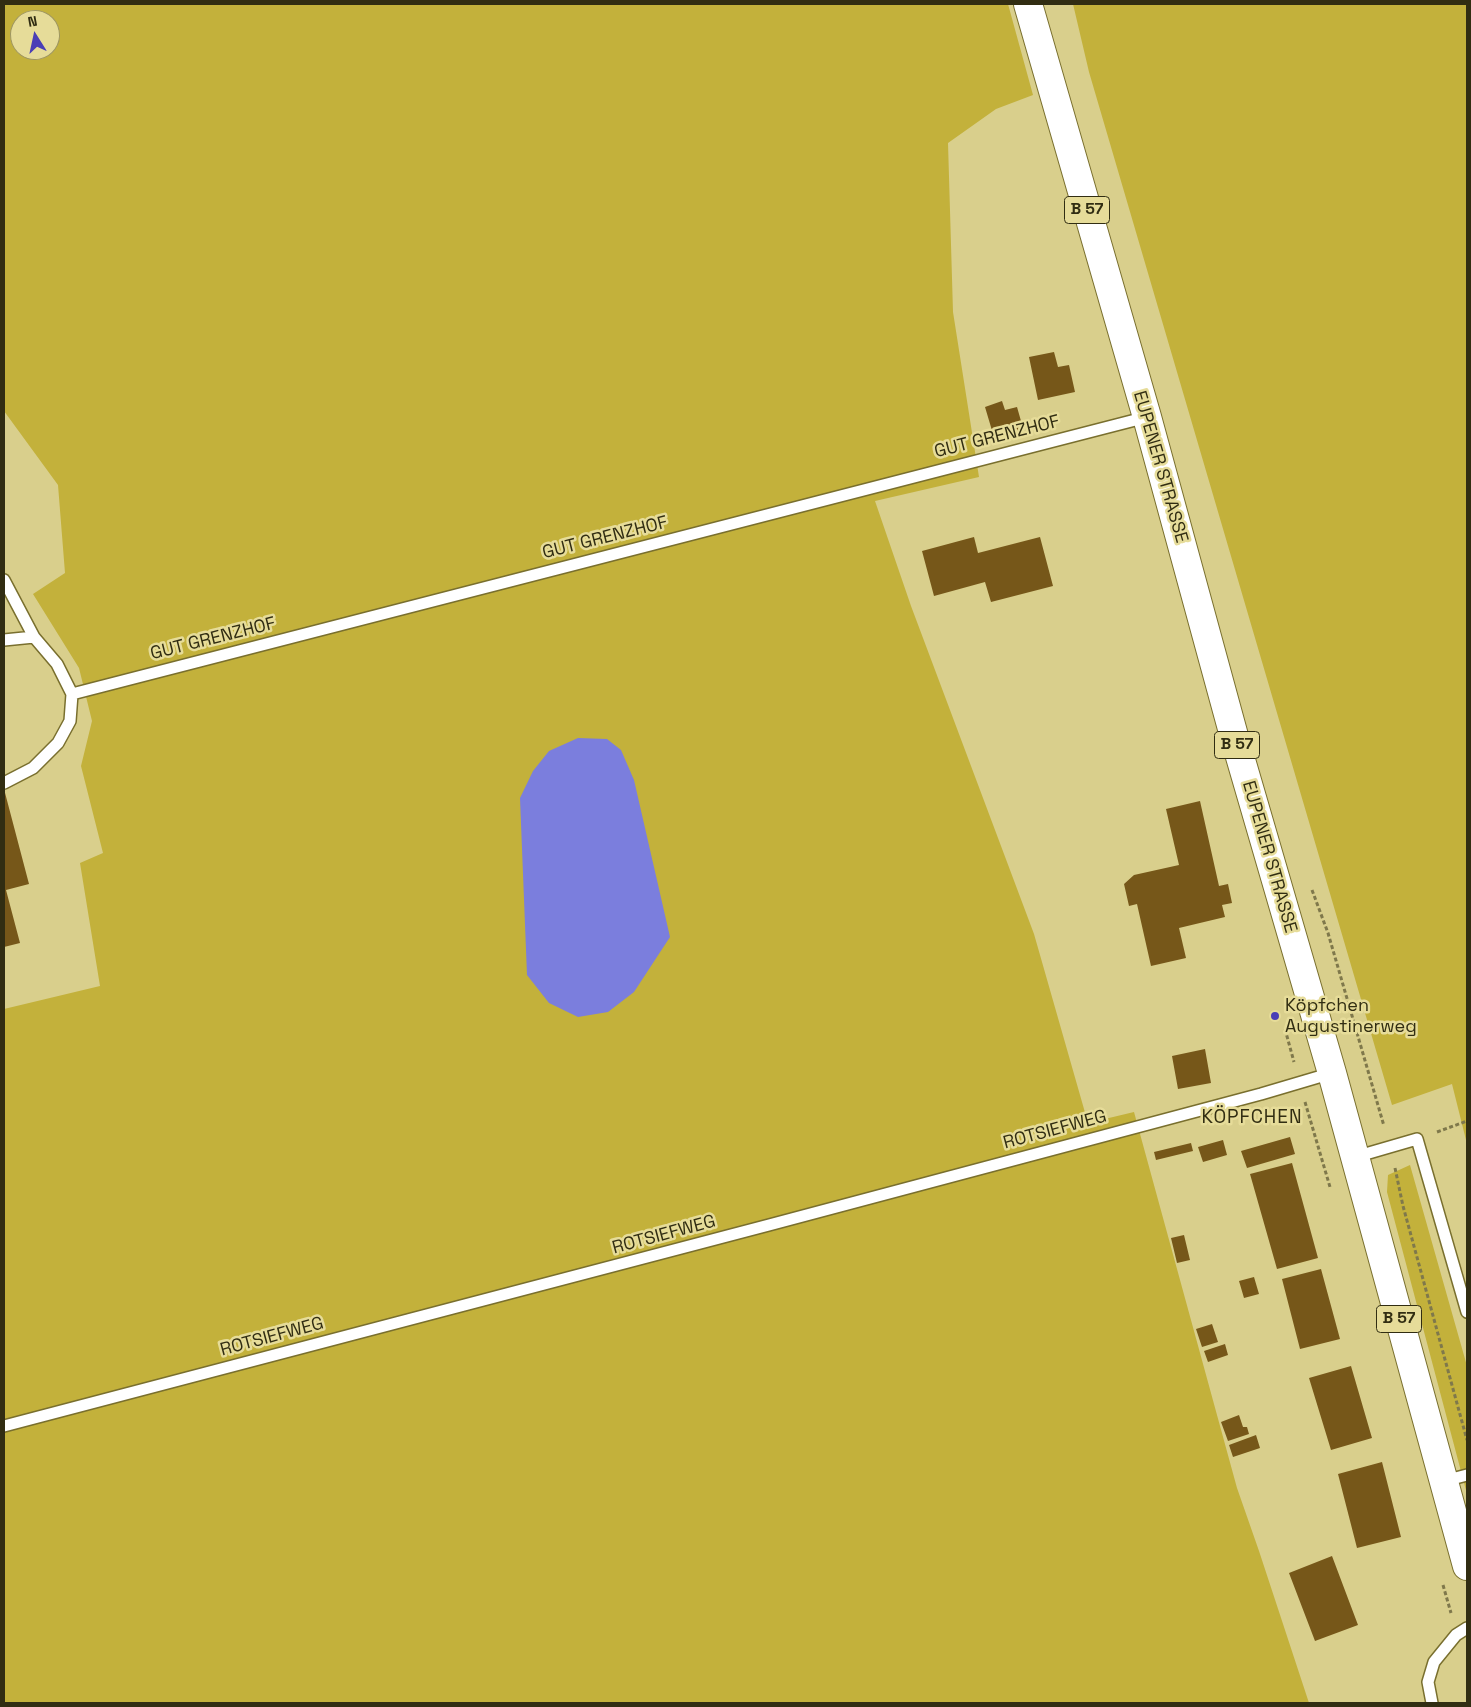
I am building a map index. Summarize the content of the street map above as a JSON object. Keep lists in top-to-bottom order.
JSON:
{
  "streets": {
    "main road": ["B 57", "EUPENER STRASSE"],
    "lane": ["GUT GRENZHOF", "ROTSIEFWEG"]
  },
  "crossings": [
    ["GUT GRENZHOF", "EUPENER STRASSE"],
    ["EUPENER STRASSE", "ROTSIEFWEG"]
  ],
  "districts": ["KÖPFCHEN"],
  "places": ["Köpfchen Augustinerweg"],
  "north": "top"
}
